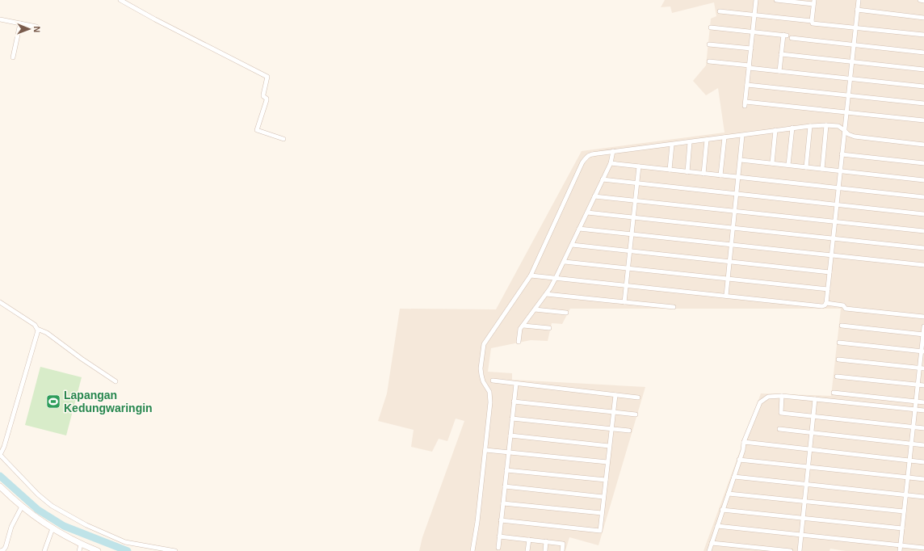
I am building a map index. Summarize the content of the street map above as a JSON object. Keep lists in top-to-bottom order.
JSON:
{
  "places": {
    "sports": ["Lapangan Kedungwaringin"]
  },
  "north": "right"
}
